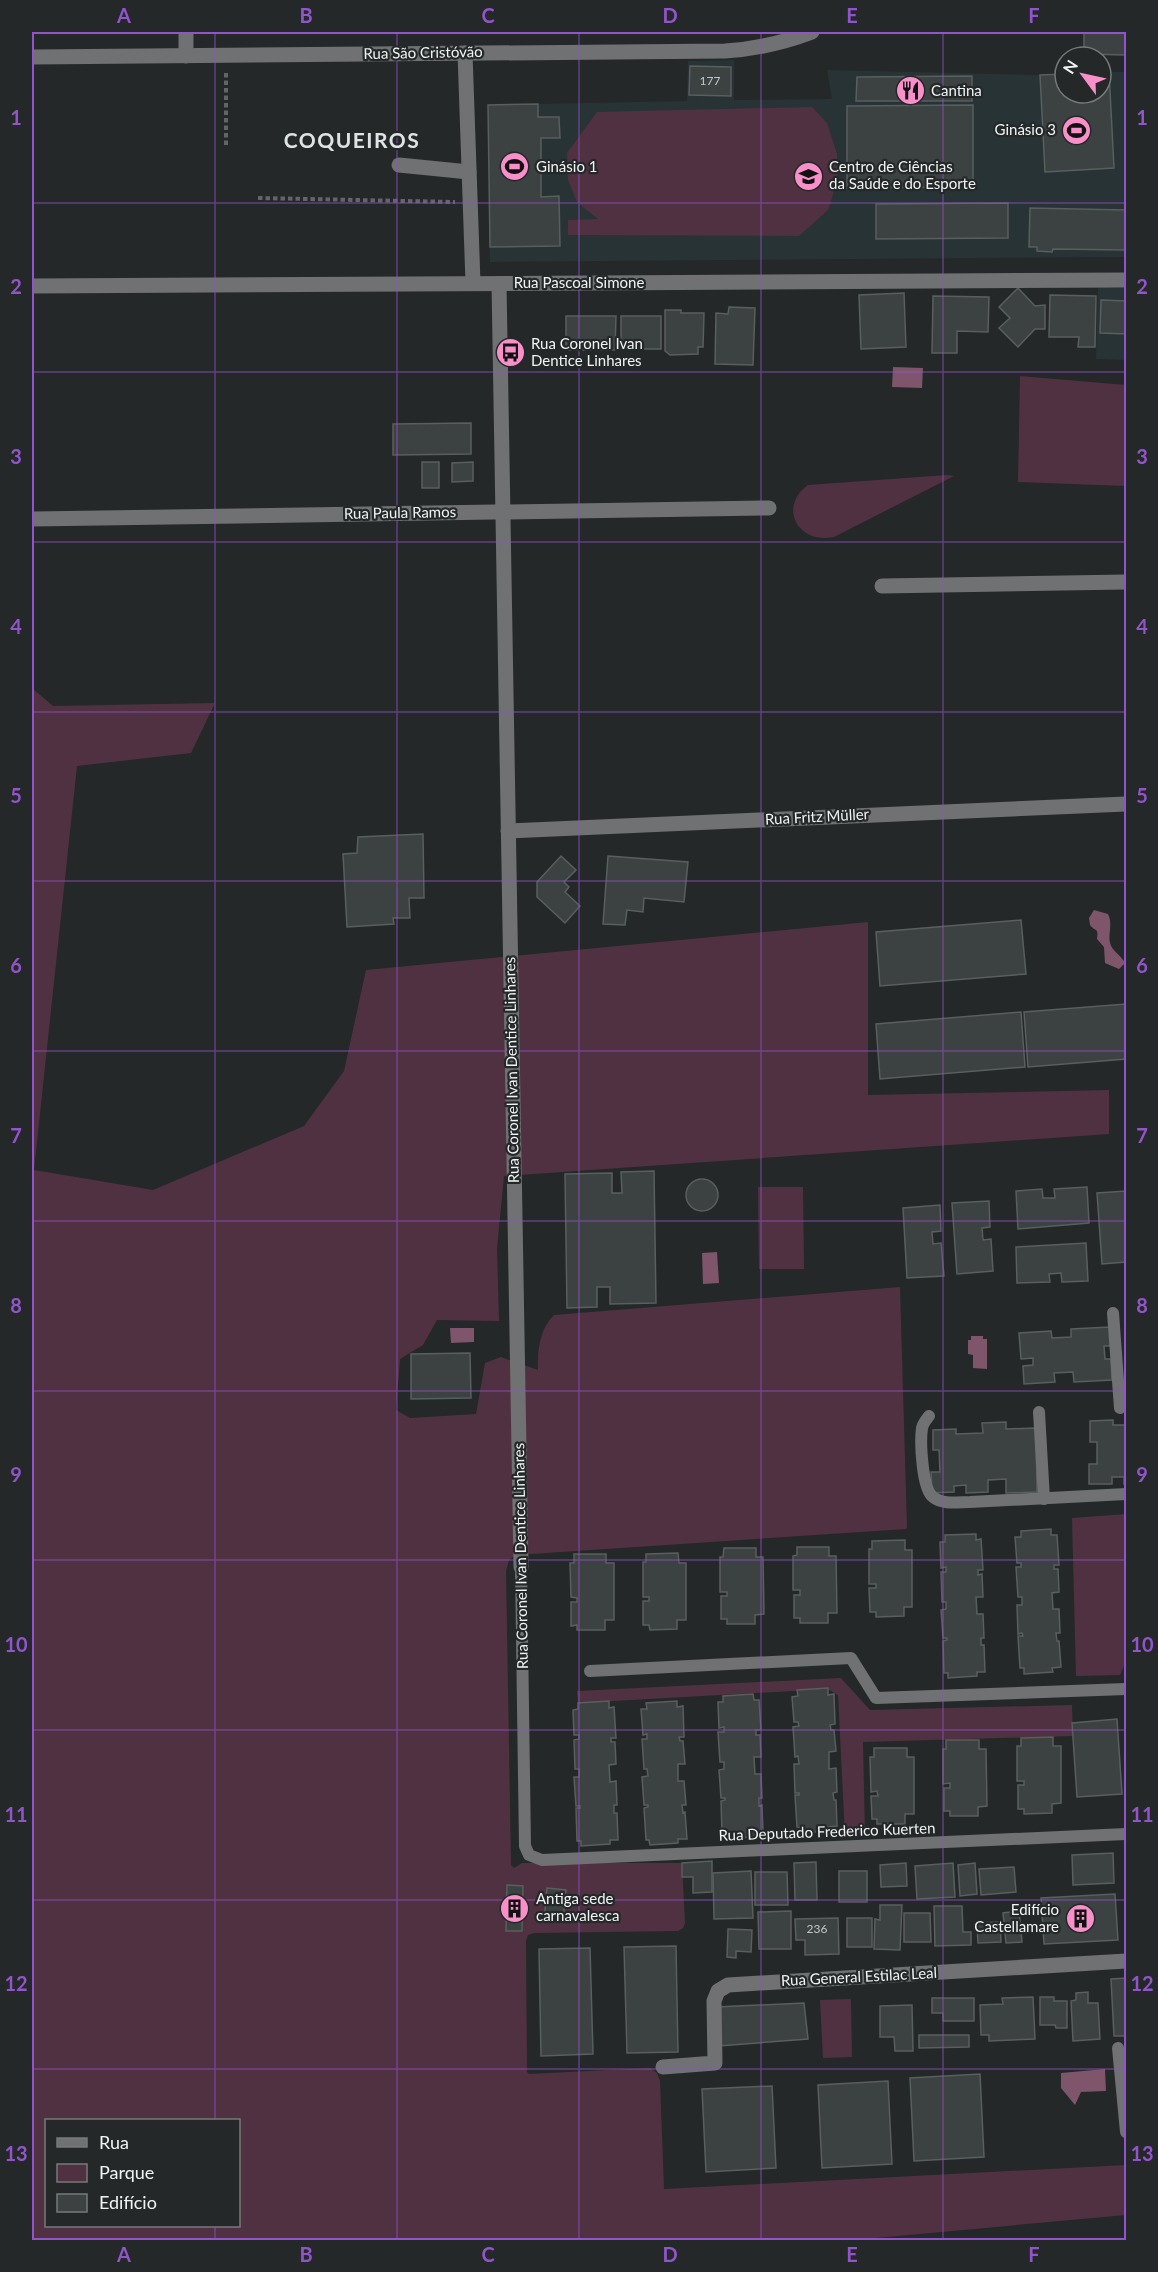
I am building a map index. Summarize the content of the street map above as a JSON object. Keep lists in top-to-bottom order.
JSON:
{
  "streets": {
    "street": [
      "Rua São Cristóvão",
      "Rua Pascoal Simone",
      "Rua Paula Ramos",
      "Rua Fritz Müller",
      "Rua Coronel Ivan Dentice Linhares",
      "Rua General Estilac Leal"
    ],
    "lane": ["Rua Deputado Frederico Kuerten"]
  },
  "crossings": [
    ["Rua Pascoal Simone", "Rua Coronel Ivan Dentice Linhares"],
    ["Rua Paula Ramos", "Rua Coronel Ivan Dentice Linhares"],
    ["Rua Fritz Müller", "Rua Coronel Ivan Dentice Linhares"],
    ["Rua Coronel Ivan Dentice Linhares", "Rua Deputado Frederico Kuerten"]
  ],
  "districts": ["COQUEIROS"],
  "places": {
    "restaurant": ["Cantina"],
    "sports": ["Ginásio 3", "Ginásio 1"],
    "school or university": ["Centro de Ciências da Saúde e do Esporte"],
    "bus stop": ["Rua Coronel Ivan Dentice Linhares"],
    "building": ["Antiga sede carnavalesca", "Edifício Castellamare"]
  },
  "house_numbers": ["177", "236"],
  "legend": ["Rua", "Parque", "Edifício"],
  "north": "top left",
  "grid": {
    "columns": [
      "A",
      "B",
      "C",
      "D",
      "E",
      "F"
    ],
    "rows": [
      "1",
      "2",
      "3",
      "4",
      "5",
      "6",
      "7",
      "8",
      "9",
      "10",
      "11",
      "12",
      "13"
    ]
  }
}
